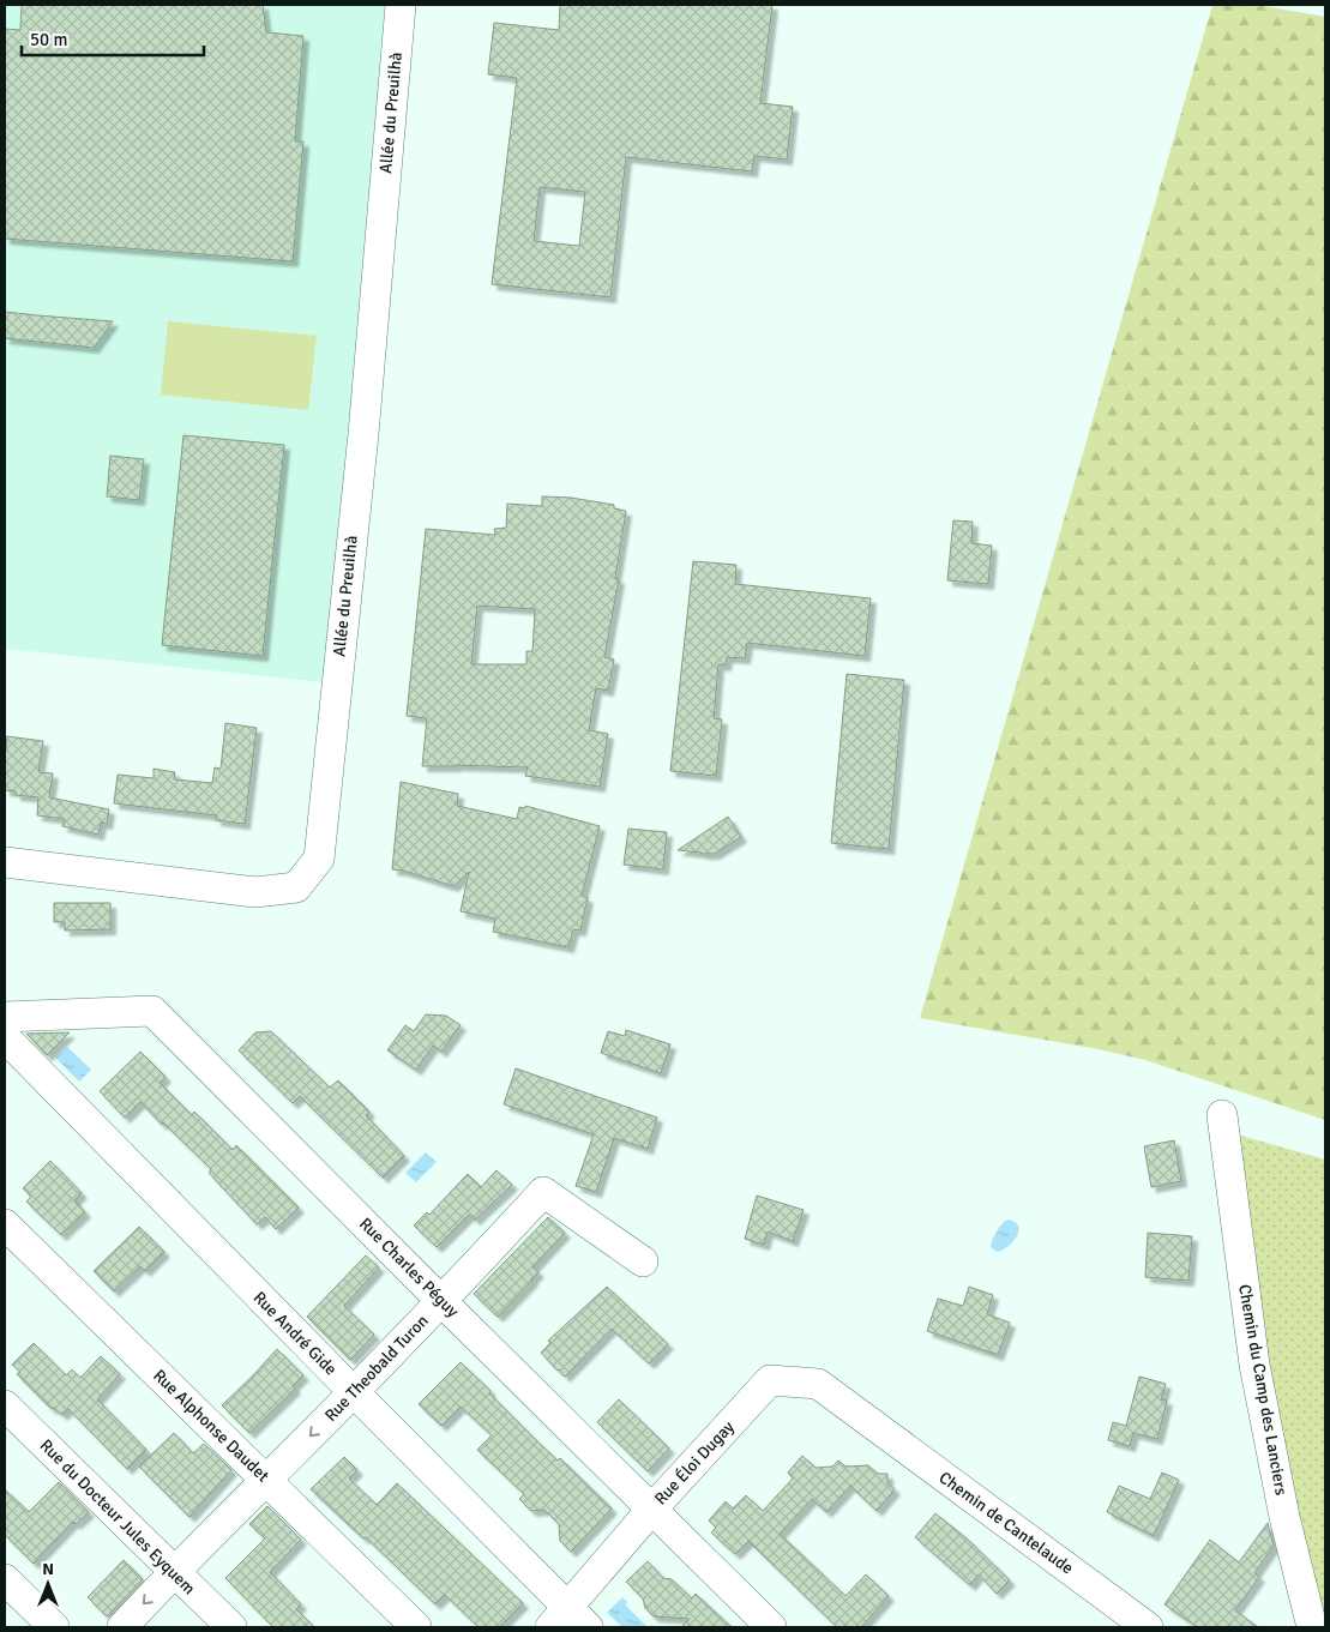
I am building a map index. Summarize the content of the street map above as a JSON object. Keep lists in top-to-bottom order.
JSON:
{
  "streets": {
    "street": [
      "Allée du Preuilhà",
      "Rue Charles Péguy",
      "Rue André Gide",
      "Rue Theobald Turon",
      "Chemin du Camp des Lanciers",
      "Rue Alphonse Daudet",
      "Rue Éloi Dugay",
      "Rue du Docteur Jules Eyquem",
      "Chemin de Cantelaude"
    ]
  },
  "crossings": [
    ["Rue Charles Péguy", "Rue Theobald Turon"],
    ["Rue Charles Péguy", "Rue Éloi Dugay"],
    ["Rue André Gide", "Rue Theobald Turon"],
    ["Rue André Gide", "Rue Éloi Dugay"],
    ["Rue Theobald Turon", "Rue Alphonse Daudet"],
    ["Rue Theobald Turon", "Rue du Docteur Jules Eyquem"],
    ["Rue Éloi Dugay", "Chemin de Cantelaude"]
  ],
  "scale_bar": "50 m",
  "north": "top"
}
